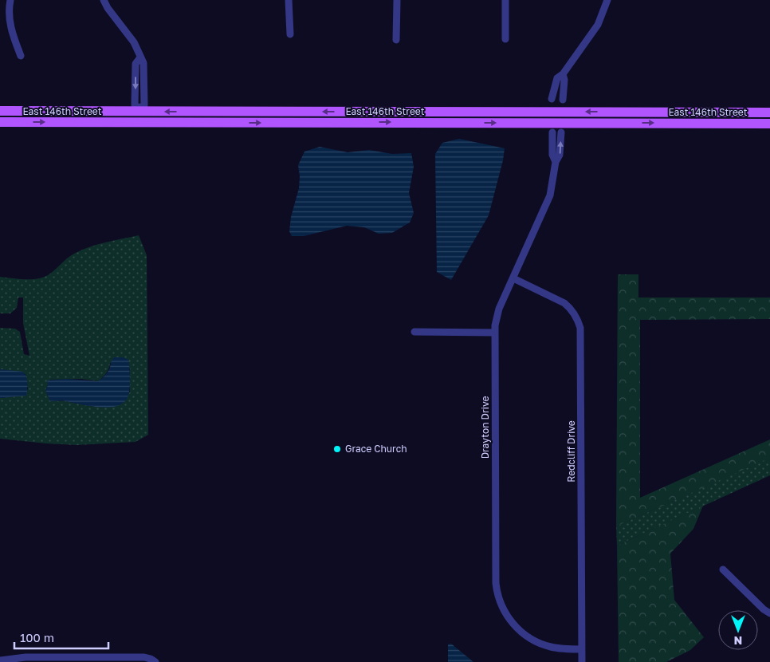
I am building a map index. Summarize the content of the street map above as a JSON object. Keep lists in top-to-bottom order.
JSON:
{
  "streets": {
    "main road": ["East 146th Street"],
    "street": ["Drayton Drive", "Redcliff Drive"]
  },
  "crossings": [
    ["Drayton Drive", "Redcliff Drive"]
  ],
  "places": ["Grace Church"],
  "scale_bar": "100 m",
  "north": "bottom"
}
